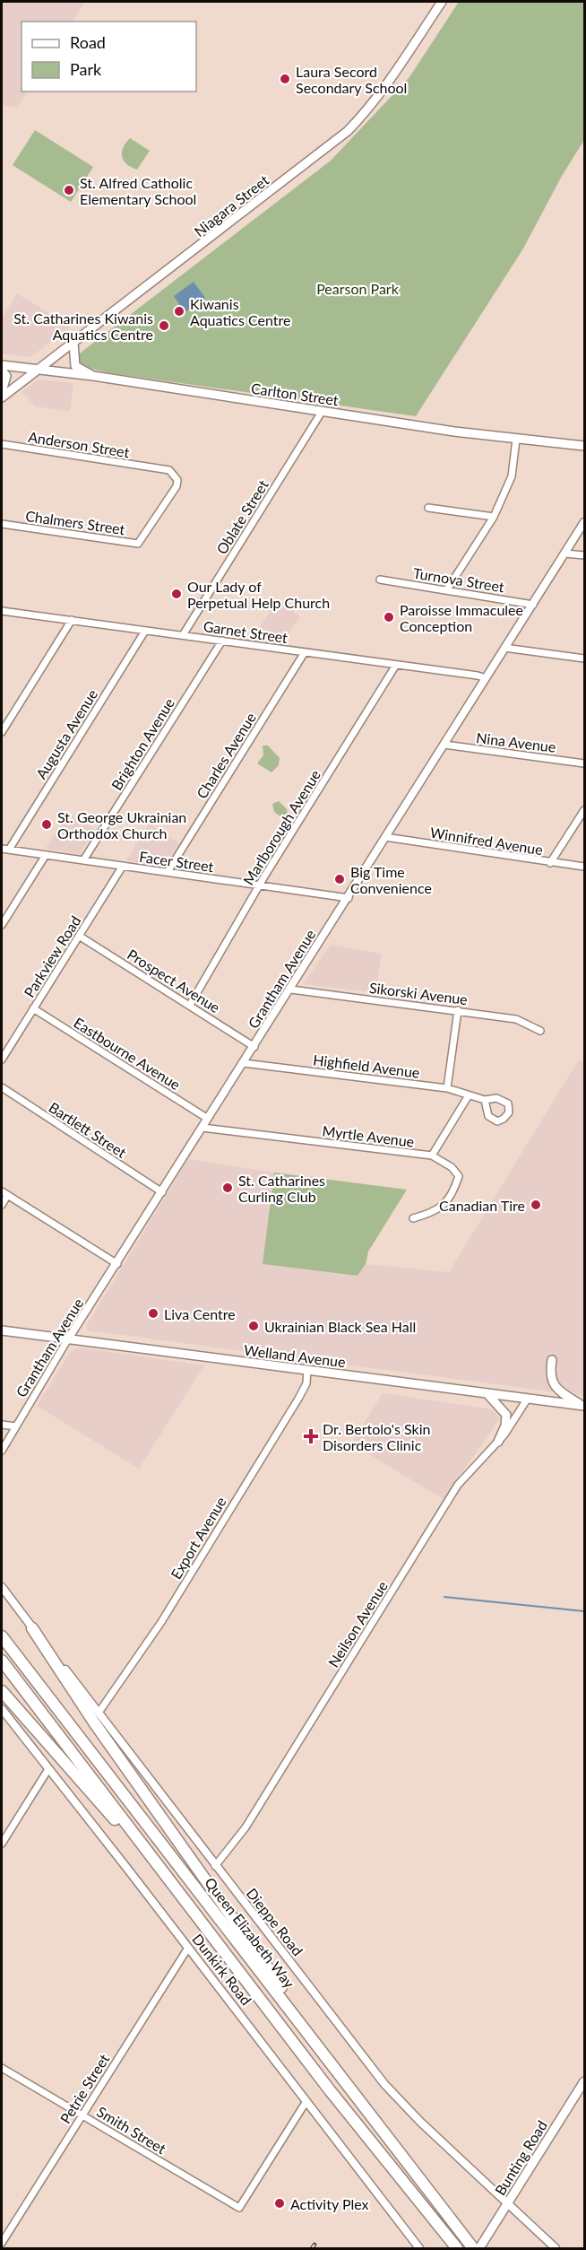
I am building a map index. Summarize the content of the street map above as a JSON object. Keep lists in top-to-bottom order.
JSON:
{
  "streets": {
    "highway": ["Queen Elizabeth Way"],
    "main road": [
      "Niagara Street",
      "Carlton Street",
      "Welland Avenue",
      "Bunting Road"
    ],
    "street": [
      "Anderson Street",
      "Oblate Street",
      "Chalmers Street",
      "Turnova Street",
      "Garnet Street",
      "Augusta Avenue",
      "Nina Avenue",
      "Brighton Avenue",
      "Charles Avenue",
      "Marlborough Avenue",
      "Winnifred Avenue",
      "Facer Street",
      "Parkview Road",
      "Grantham Avenue",
      "Prospect Avenue",
      "Sikorski Avenue",
      "Eastbourne Avenue",
      "Highfield Avenue",
      "Bartlett Street",
      "Myrtle Avenue",
      "Export Avenue",
      "Neilson Avenue",
      "Dieppe Road",
      "Dunkirk Road",
      "Petrie Street",
      "Smith Street"
    ]
  },
  "crossings": [
    ["Niagara Street", "Carlton Street"],
    ["Carlton Street", "Oblate Street"],
    ["Anderson Street", "Chalmers Street"],
    ["Oblate Street", "Garnet Street"],
    ["Turnova Street", "Grantham Avenue"],
    ["Garnet Street", "Augusta Avenue"],
    ["Garnet Street", "Brighton Avenue"],
    ["Garnet Street", "Charles Avenue"],
    ["Garnet Street", "Marlborough Avenue"],
    ["Garnet Street", "Grantham Avenue"],
    ["Augusta Avenue", "Facer Street"],
    ["Nina Avenue", "Grantham Avenue"],
    ["Brighton Avenue", "Facer Street"],
    ["Charles Avenue", "Facer Street"],
    ["Marlborough Avenue", "Facer Street"],
    ["Marlborough Avenue", "Prospect Avenue"],
    ["Winnifred Avenue", "Grantham Avenue"],
    ["Facer Street", "Parkview Road"],
    ["Facer Street", "Grantham Avenue"],
    ["Parkview Road", "Prospect Avenue"],
    ["Parkview Road", "Eastbourne Avenue"],
    ["Grantham Avenue", "Prospect Avenue"],
    ["Grantham Avenue", "Sikorski Avenue"],
    ["Grantham Avenue", "Eastbourne Avenue"],
    ["Grantham Avenue", "Highfield Avenue"],
    ["Grantham Avenue", "Bartlett Street"],
    ["Grantham Avenue", "Myrtle Avenue"],
    ["Grantham Avenue", "Welland Avenue"],
    ["Welland Avenue", "Export Avenue"],
    ["Welland Avenue", "Neilson Avenue"],
    ["Export Avenue", "Dieppe Road"],
    ["Neilson Avenue", "Dieppe Road"],
    ["Dieppe Road", "Bunting Road"],
    ["Dunkirk Road", "Petrie Street"],
    ["Dunkirk Road", "Smith Street"],
    ["Petrie Street", "Smith Street"]
  ],
  "parks": ["Pearson Park"],
  "places": {
    "other": [
      "Laura Secord Secondary School",
      "St. Alfred Catholic Elementary School",
      "Kiwanis Aquatics Centre",
      "St. Catharines Kiwanis Aquatics Centre",
      "Our Lady of Perpetual Help Church",
      "Paroisse Immaculee Conception",
      "St. George Ukrainian Orthodox Church",
      "Big Time Convenience",
      "St. Catharines Curling Club",
      "Canadian Tire",
      "Liva Centre",
      "Ukrainian Black Sea Hall",
      "Activity Plex"
    ],
    "health": ["Dr. Bertolo's Skin Disorders Clinic"]
  },
  "legend": ["Road", "Park"]
}
